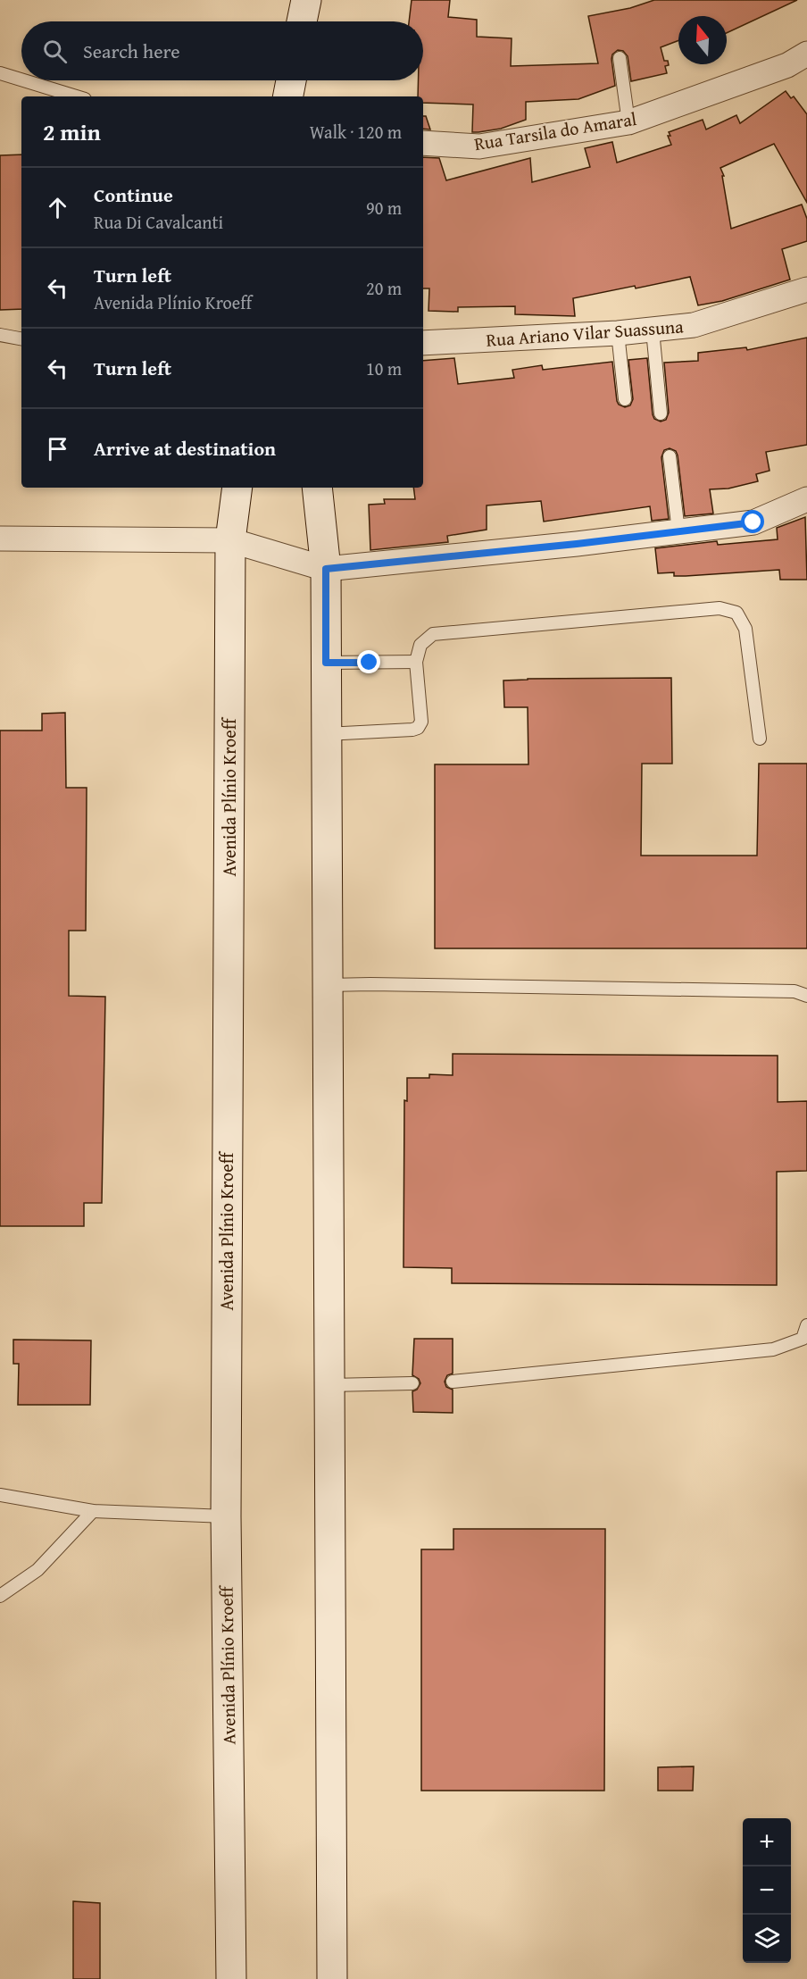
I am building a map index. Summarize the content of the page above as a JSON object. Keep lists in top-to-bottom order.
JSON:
{
  "streets": {
    "main road": ["Avenida Plínio Kroeff"],
    "street": ["Rua Tarsila do Amaral", "Rua Ariano Vilar Suassuna"]
  },
  "north": "top",
  "page": {
    "search": "Search here",
    "heading": ["2 min", "Walk · 120 m"],
    "list": [
      ["Continue", "Rua Di Cavalcanti", "90 m"],
      ["Turn left", "Avenida Plínio Kroeff", "20 m"],
      ["Turn left", "10 m"],
      "Arrive at destination"
    ],
    "map_buttons": ["+", "−"]
  }
}
